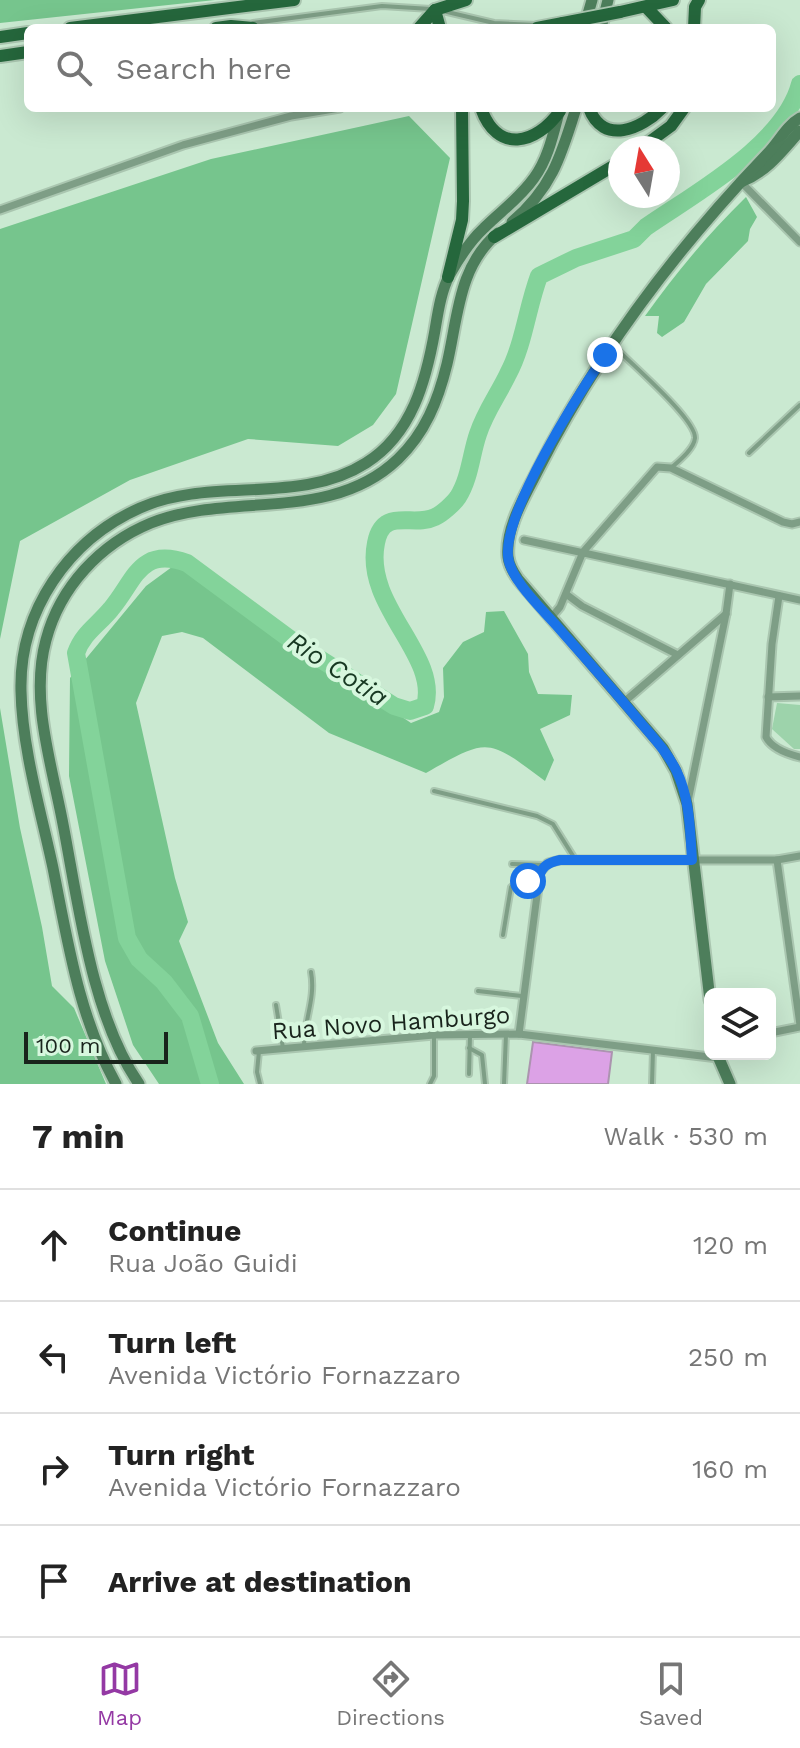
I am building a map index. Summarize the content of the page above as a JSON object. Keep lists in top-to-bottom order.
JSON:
{
  "streets": {
    "street": ["Rua Novo Hamburgo"]
  },
  "water": ["Rio Cotia"],
  "scale_bar": "100 m",
  "north": "top",
  "page": {
    "search": "Search here",
    "scale": "100 m",
    "heading": ["7 min", "Walk · 530 m"],
    "list": [
      ["Continue", "Rua João Guidi", "120 m"],
      ["Turn left", "Avenida Victório Fornazzaro", "250 m"],
      ["Turn right", "Avenida Victório Fornazzaro", "160 m"],
      "Arrive at destination"
    ],
    "nav": ["Map", "Directions", "Saved"]
  }
}
